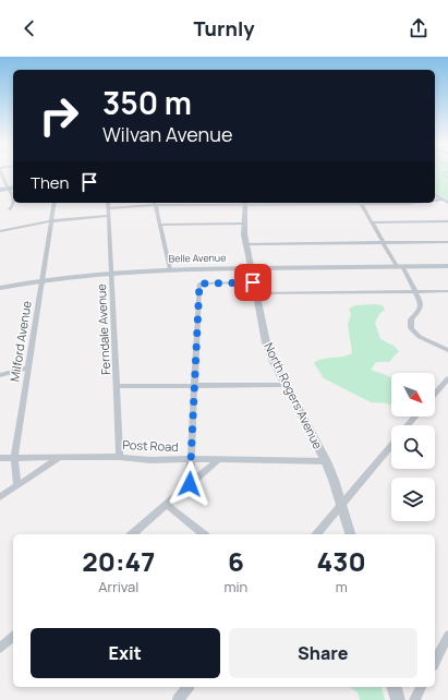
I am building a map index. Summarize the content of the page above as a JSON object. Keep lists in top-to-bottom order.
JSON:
{
  "streets": {
    "street": [
      "Belle Avenue",
      "Ferndale Avenue",
      "Milford Avenue",
      "North Rogers Avenue",
      "Post Road"
    ]
  },
  "crossings": [
    ["Belle Avenue", "Ferndale Avenue"],
    ["Belle Avenue", "Milford Avenue"],
    ["Belle Avenue", "North Rogers Avenue"],
    ["Ferndale Avenue", "Post Road"],
    ["Milford Avenue", "Post Road"],
    ["North Rogers Avenue", "Post Road"]
  ],
  "north": "bottom right",
  "page": {
    "header": "Turnly",
    "turn": ["350 m", "Wilvan Avenue"],
    "then": "Then",
    "eta": [
      "20:47",
      "Arrival",
      "6",
      "min",
      "430",
      "m"
    ],
    "buttons": ["Exit", "Share"]
  }
}
